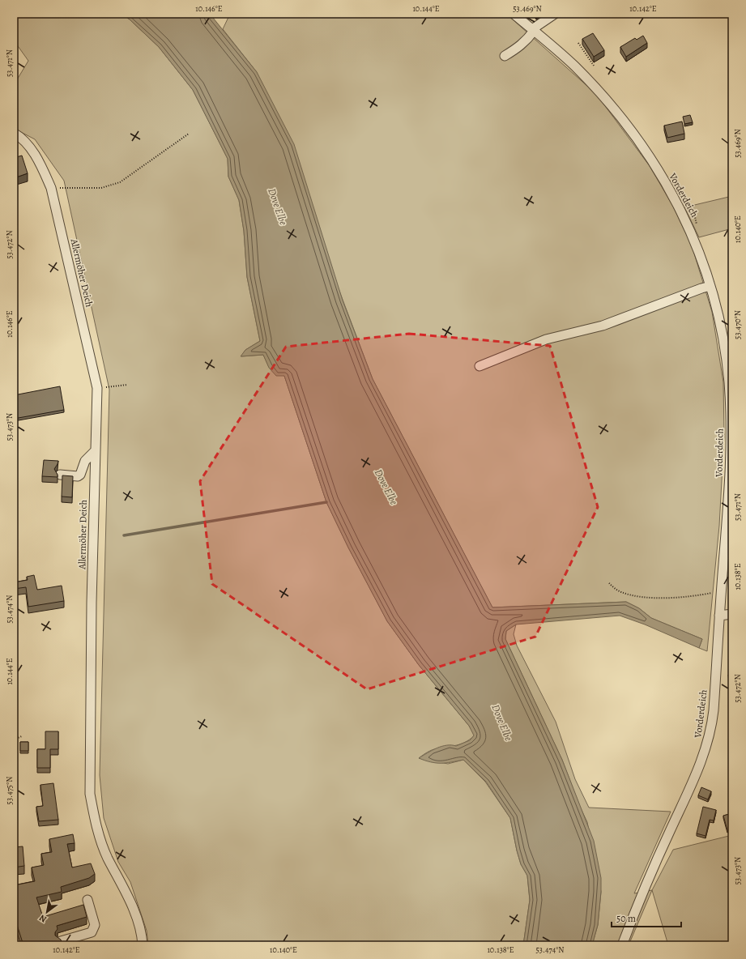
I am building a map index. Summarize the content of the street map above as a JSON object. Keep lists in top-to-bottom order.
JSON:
{
  "streets": {
    "street": ["Vorderdeich", "Allermöher Deich"]
  },
  "water": ["Dove Elbe"],
  "scale_bar": "50 m",
  "north": "bottom left",
  "coordinates": [
    "10.146°E",
    "10.144°E",
    "53.469°N",
    "10.142°E",
    "53.471°N",
    "10.140°E",
    "53.472°N",
    "53.470°N",
    "53.473°N",
    "10.138°E",
    "53.474°N",
    "53.475°N"
  ]
}
